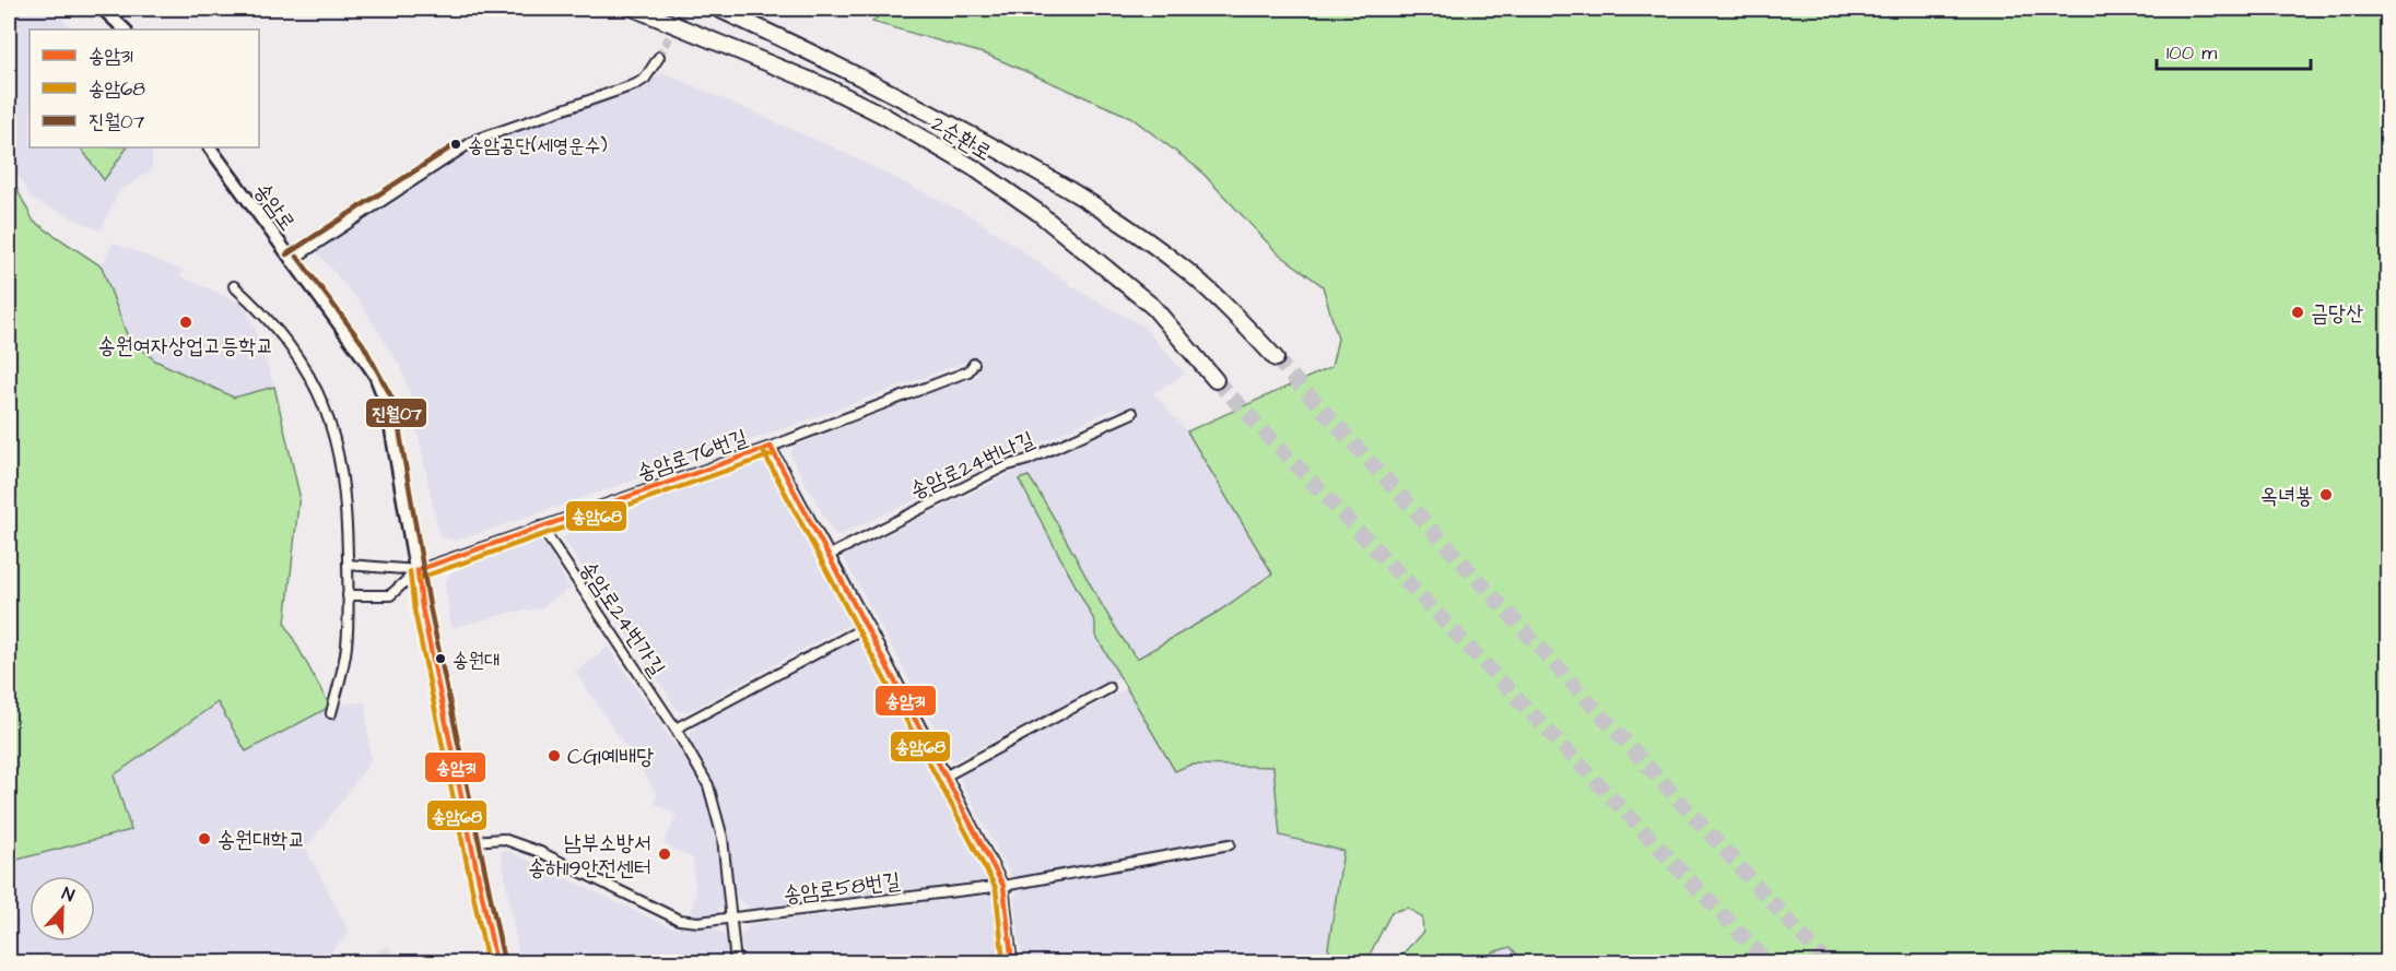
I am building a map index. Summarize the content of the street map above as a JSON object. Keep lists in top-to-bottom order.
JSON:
{
  "streets": {
    "highway": ["2순환로"],
    "main road": ["송암로"],
    "street": [
      "송암로76번길",
      "송암로24번나길",
      "송암로24번가길",
      "송암로58번길"
    ]
  },
  "crossings": [
    ["송암로", "송암로76번길"],
    ["송암로", "송암로58번길"],
    ["송암로76번길", "송암로24번가길"],
    ["송암로24번가길", "송암로58번길"]
  ],
  "places": [
    "송암공단(세영운수)",
    "금당산",
    "송원여자상업고등학교",
    "옥녀봉",
    "송원대",
    "CGI예배당",
    "송원대학교",
    "남부소방서 송하119안전센터"
  ],
  "lines": ["transit line 진월07", "transit line 송암31", "transit line 송암68"],
  "legend": ["송암31", "송암68", "진월07"],
  "scale_bar": "100 m",
  "north": "top"
}
